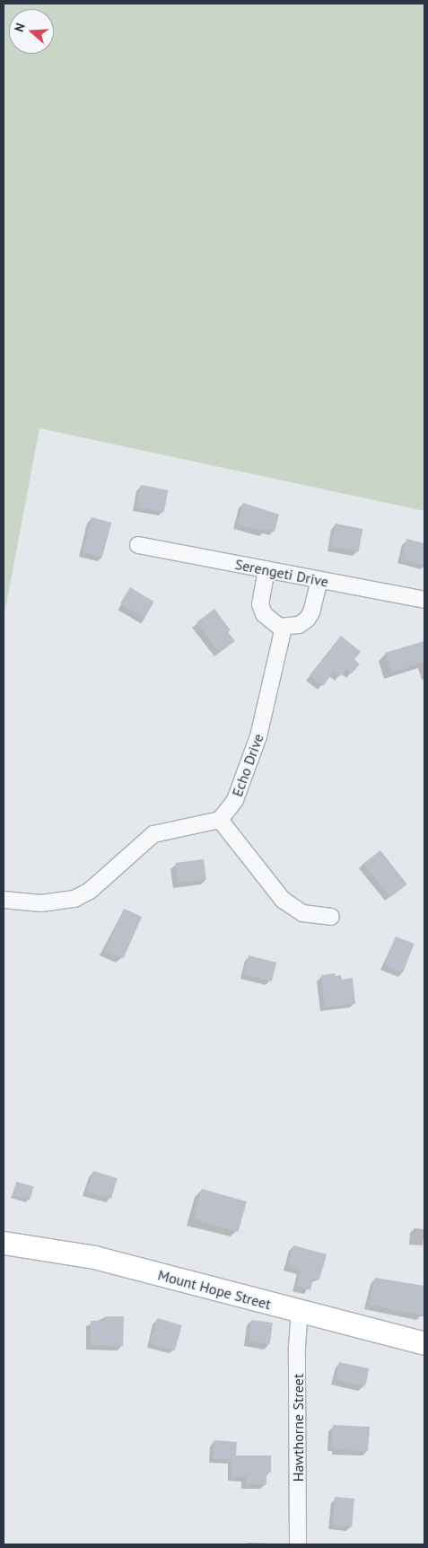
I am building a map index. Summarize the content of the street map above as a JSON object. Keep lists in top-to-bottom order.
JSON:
{
  "streets": {
    "street": [
      "Serengeti Drive",
      "Echo Drive",
      "Mount Hope Street",
      "Hawthorne Street"
    ]
  },
  "crossings": [
    ["Serengeti Drive", "Echo Drive"],
    ["Mount Hope Street", "Hawthorne Street"]
  ],
  "north": "left"
}
